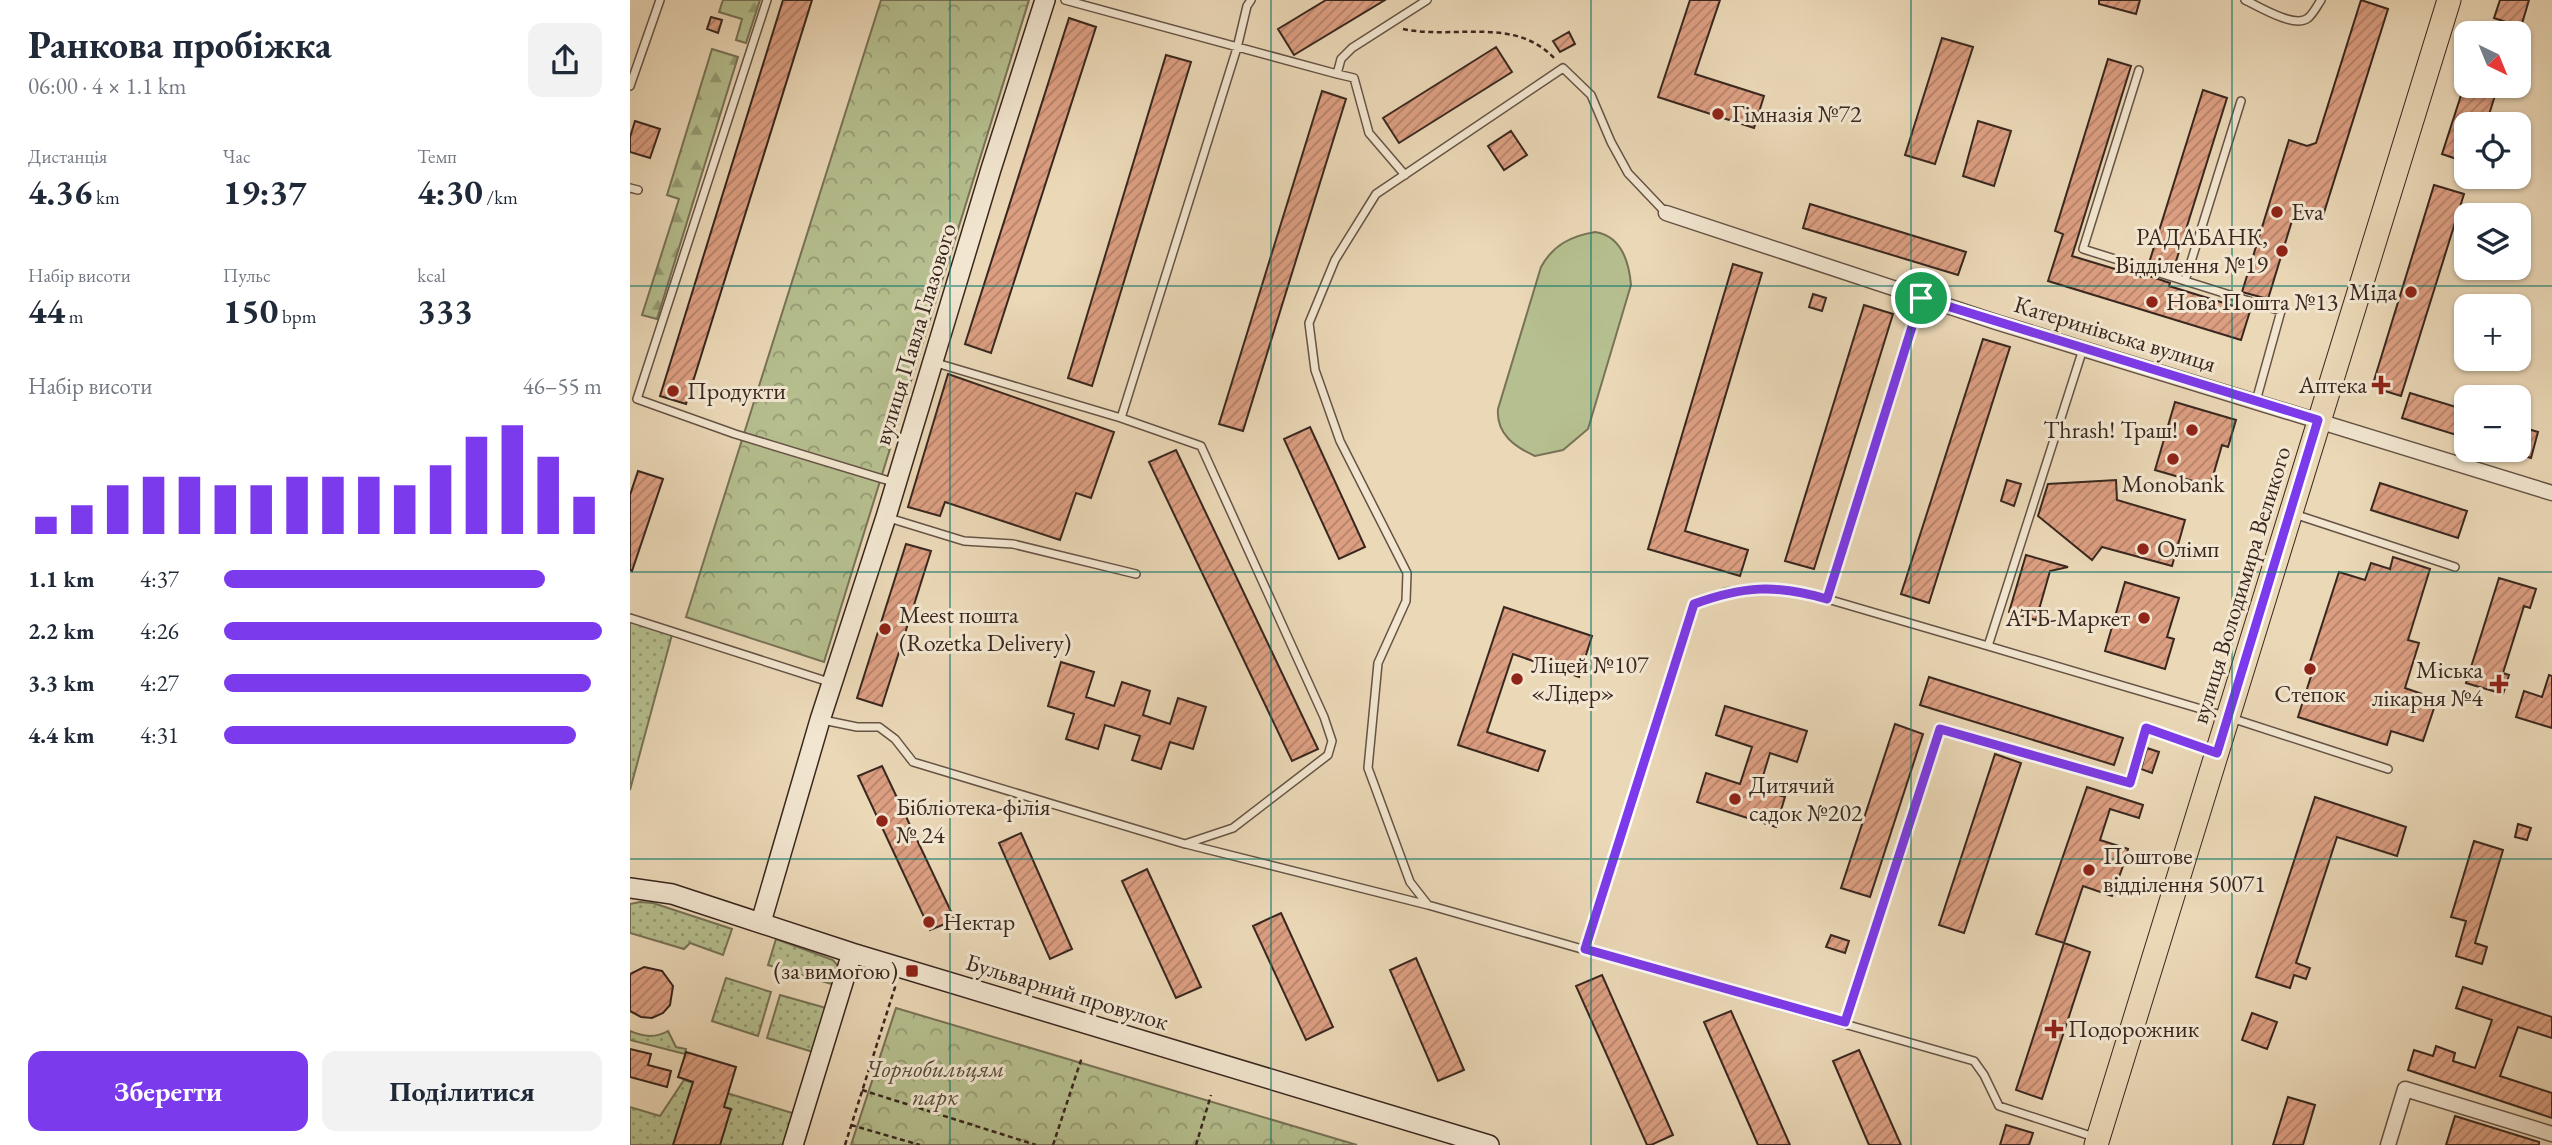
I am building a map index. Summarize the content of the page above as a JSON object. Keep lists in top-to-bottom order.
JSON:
{
  "streets": {
    "main road": ["вулиця Володимира Великого"],
    "street": ["вулиця Павла Глазового", "Катеринівська вулиця", "Бульварний провулок"]
  },
  "crossings": [
    ["вулиця Павла Глазового", "Бульварний провулок"],
    ["Катеринівська вулиця", "вулиця Володимира Великого"]
  ],
  "parks": ["Чорнобильцям парк"],
  "places": {
    "other": [
      "Гімназія №72",
      "Eva",
      "РАДАБАНК, Відділення №19",
      "Міда",
      "Нова Пошта №13",
      "Продукти",
      "Thrash! Траш!",
      "Monobank",
      "Олімп",
      "АТБ-Маркет",
      "Meest пошта (Rozetka Delivery)",
      "Степок",
      "Ліцей №107 «Лідер»",
      "Дитячий садок №202",
      "Бібліотека-філія № 24",
      "Поштове відділення 50071",
      "Нектар"
    ],
    "health": ["Аптека", "Міська лікарня №4", "Подорожник"],
    "transit": ["(за вимогою)"]
  },
  "north": "bottom right",
  "page": {
    "heading": ["Ранкова пробіжка", "06:00 · 4 × 1.1 km"],
    "map_buttons": ["+", "−"],
    "stats": [
      ["Дистанція", "4.36 km"],
      ["Час", "19:37"],
      ["Темп", "4:30 /km"],
      ["Набір висоти", "44 m"],
      ["Пульс", "150 bpm"],
      ["kcal", "333"]
    ],
    "chart": ["Набір висоти", "46–55 m"],
    "list": [
      {
        "name": "1.1 km",
        "note": "4:37"
      },
      {
        "name": "2.2 km",
        "note": "4:26"
      },
      {
        "name": "3.3 km",
        "note": "4:27"
      },
      {
        "name": "4.4 km",
        "note": "4:31"
      }
    ],
    "buttons": ["Зберегти", "Поділитися"]
  }
}
